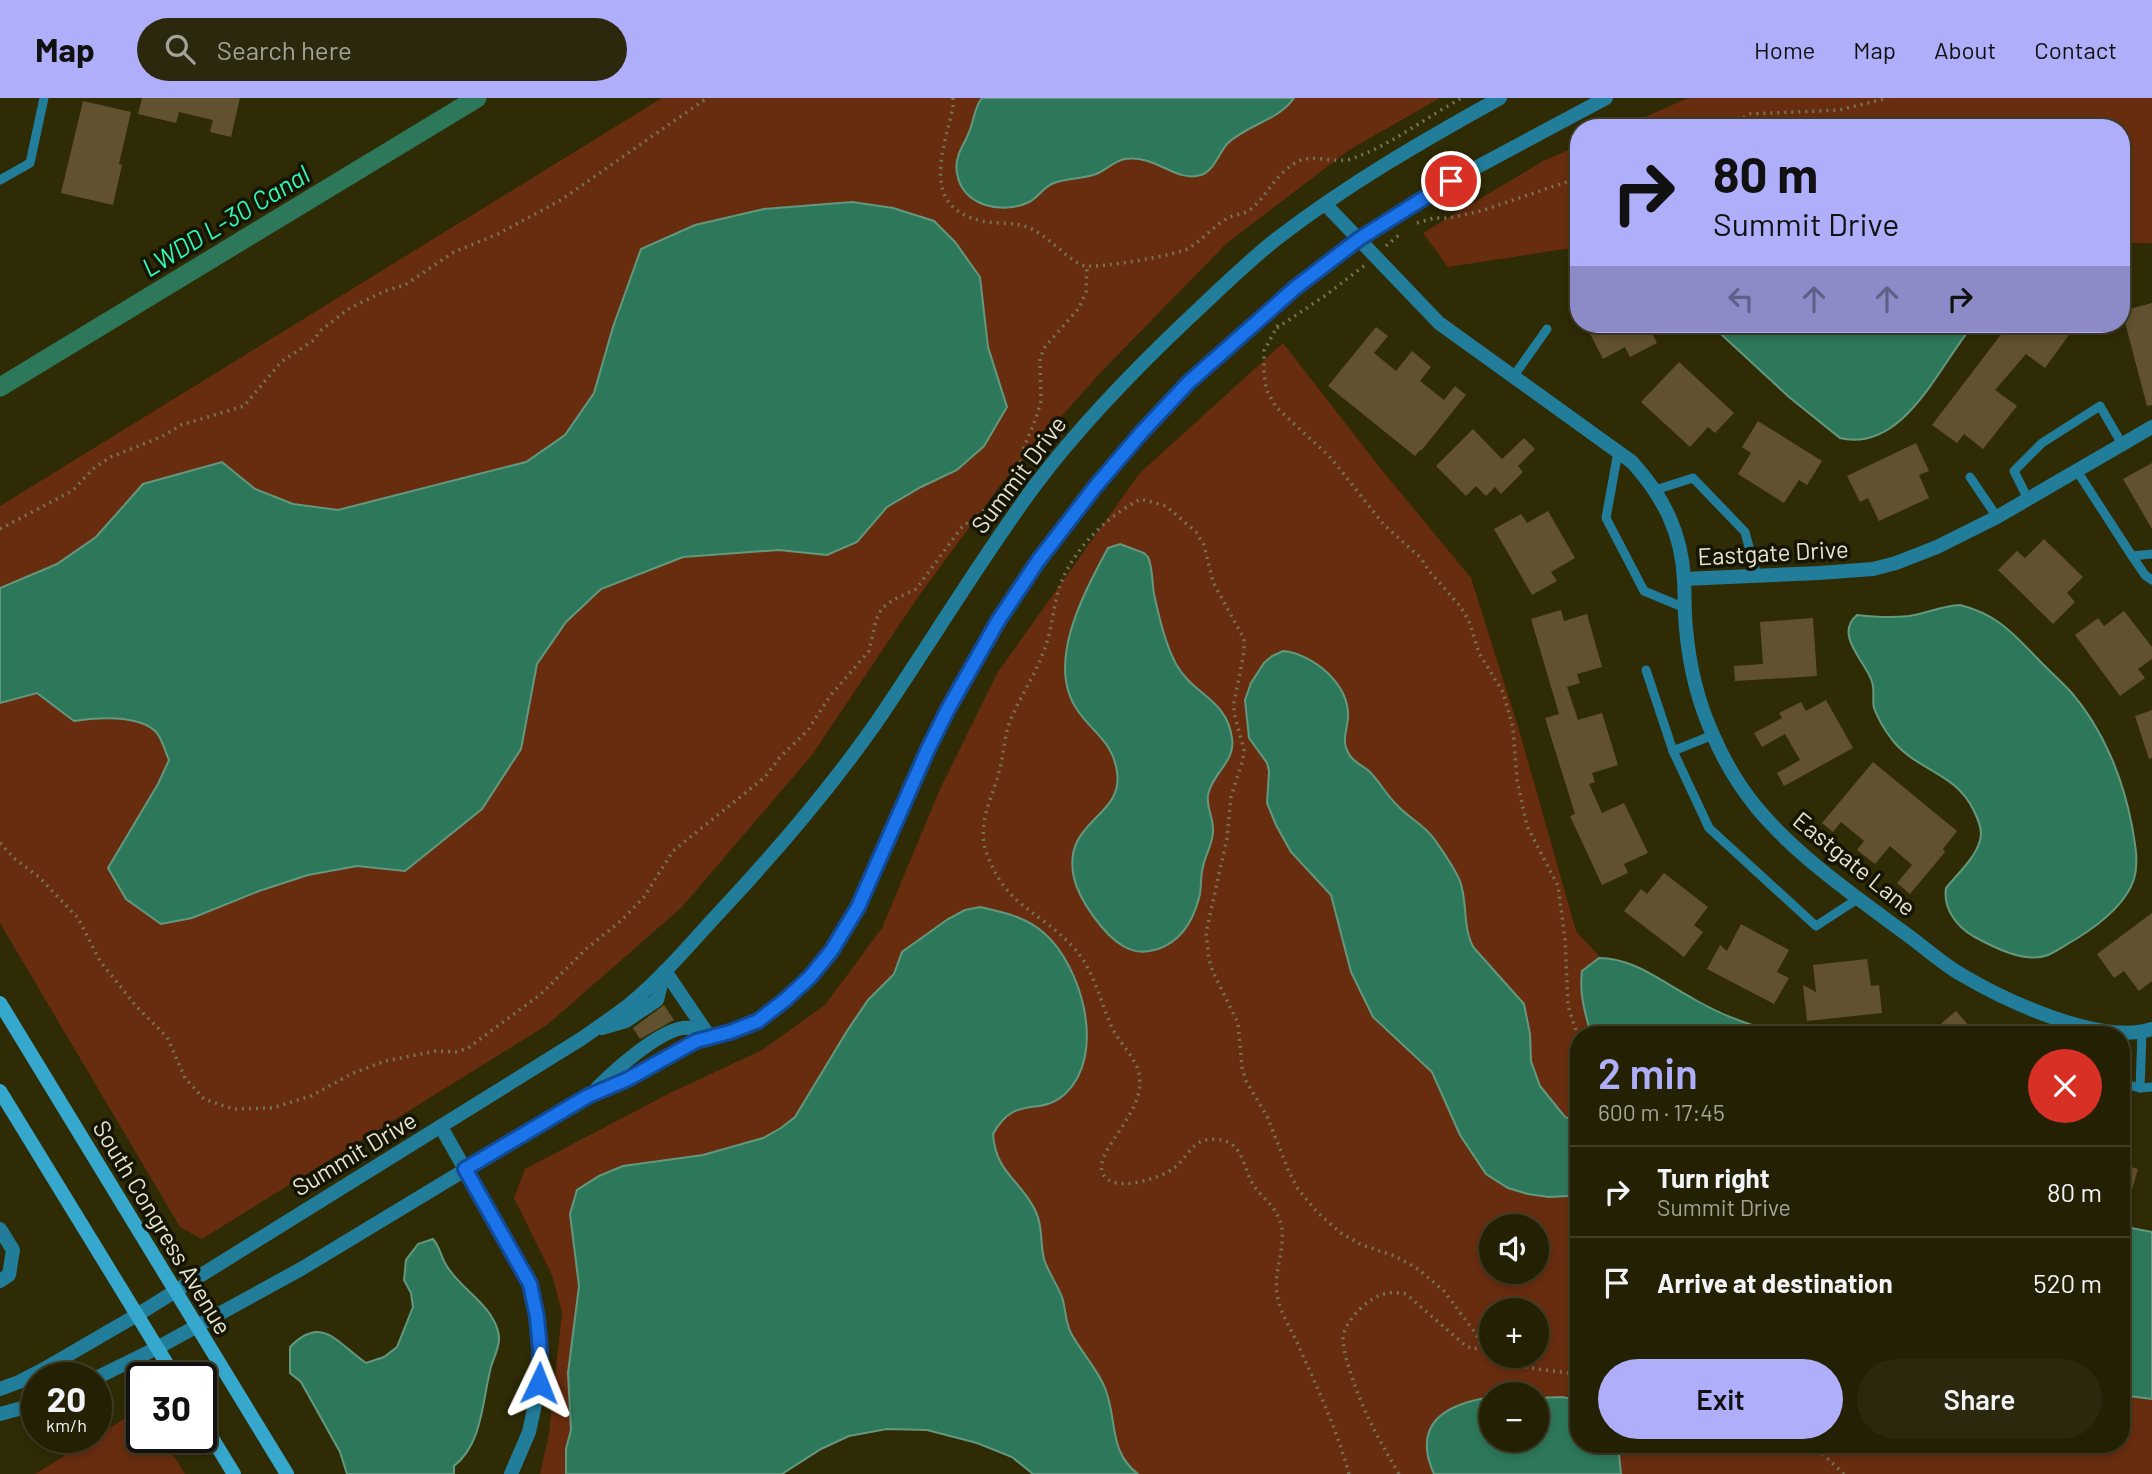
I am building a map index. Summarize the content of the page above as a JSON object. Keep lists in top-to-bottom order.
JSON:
{
  "streets": {
    "main road": ["South Congress Avenue"],
    "street": ["Summit Drive", "Eastgate Drive", "Eastgate Lane"]
  },
  "crossings": [
    ["Summit Drive", "Eastgate Drive"],
    ["Summit Drive", "South Congress Avenue"],
    ["Eastgate Drive", "Eastgate Lane"]
  ],
  "water": ["LWDD L-30 Canal"],
  "page": {
    "header": "Map",
    "search": "Search here",
    "nav": [
      "Home",
      "Map",
      "About",
      "Contact"
    ],
    "turn": ["80 m", "Summit Drive"],
    "heading": ["2 min", "600 m · 17:45"],
    "list": [
      {
        "name": "Turn right",
        "note": "Summit Drive",
        "value": "80 m"
      },
      {
        "name": "Arrive at destination",
        "value": "520 m"
      }
    ],
    "map_buttons": ["+", "−"],
    "buttons": ["Exit", "Share"],
    "speed": "20 km/h",
    "limit": "30"
  }
}
